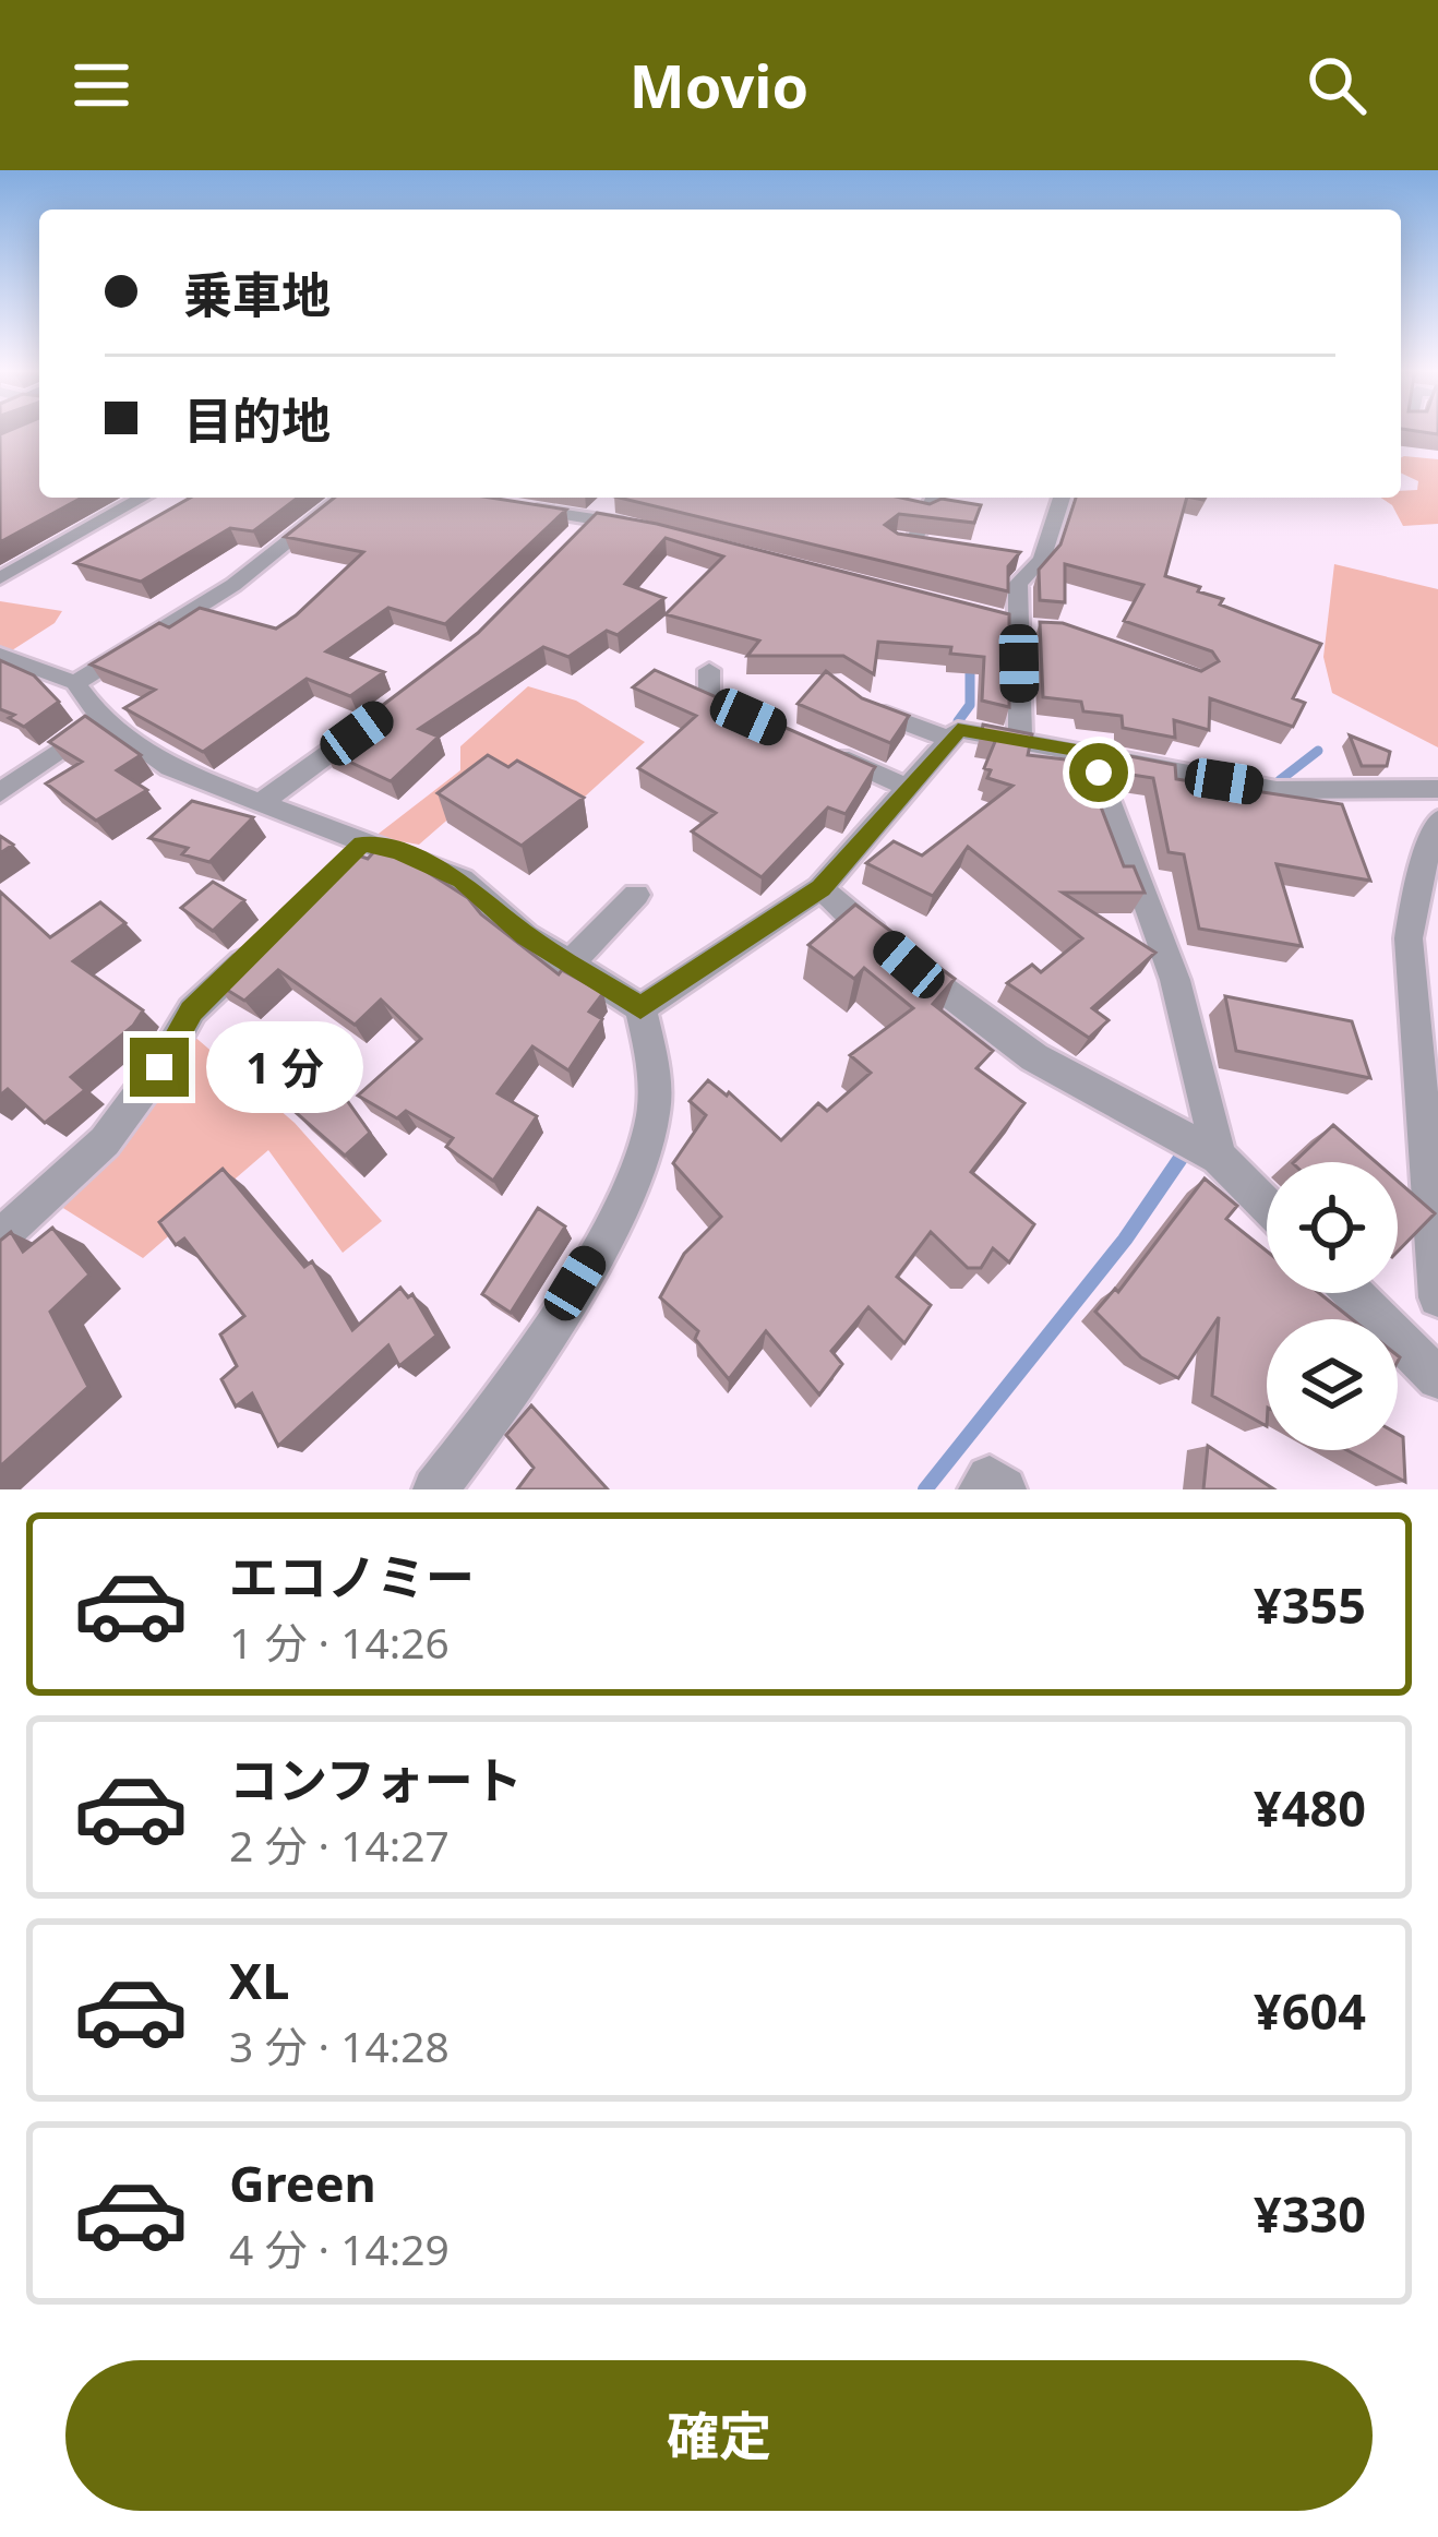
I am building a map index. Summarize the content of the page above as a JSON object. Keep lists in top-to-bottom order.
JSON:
{
  "page": {
    "header": "Movio",
    "banner": ["乗車地", "目的地"],
    "bubble": "1 分",
    "list": [
      {
        "name": "エコノミー",
        "note": "1 分 · 14:26",
        "value": "¥355"
      },
      {
        "name": "コンフォート",
        "note": "2 分 · 14:27",
        "value": "¥480"
      },
      {
        "name": "XL",
        "note": "3 分 · 14:28",
        "value": "¥604"
      },
      {
        "name": "Green",
        "note": "4 分 · 14:29",
        "value": "¥330"
      }
    ],
    "buttons": "確定"
  }
}
